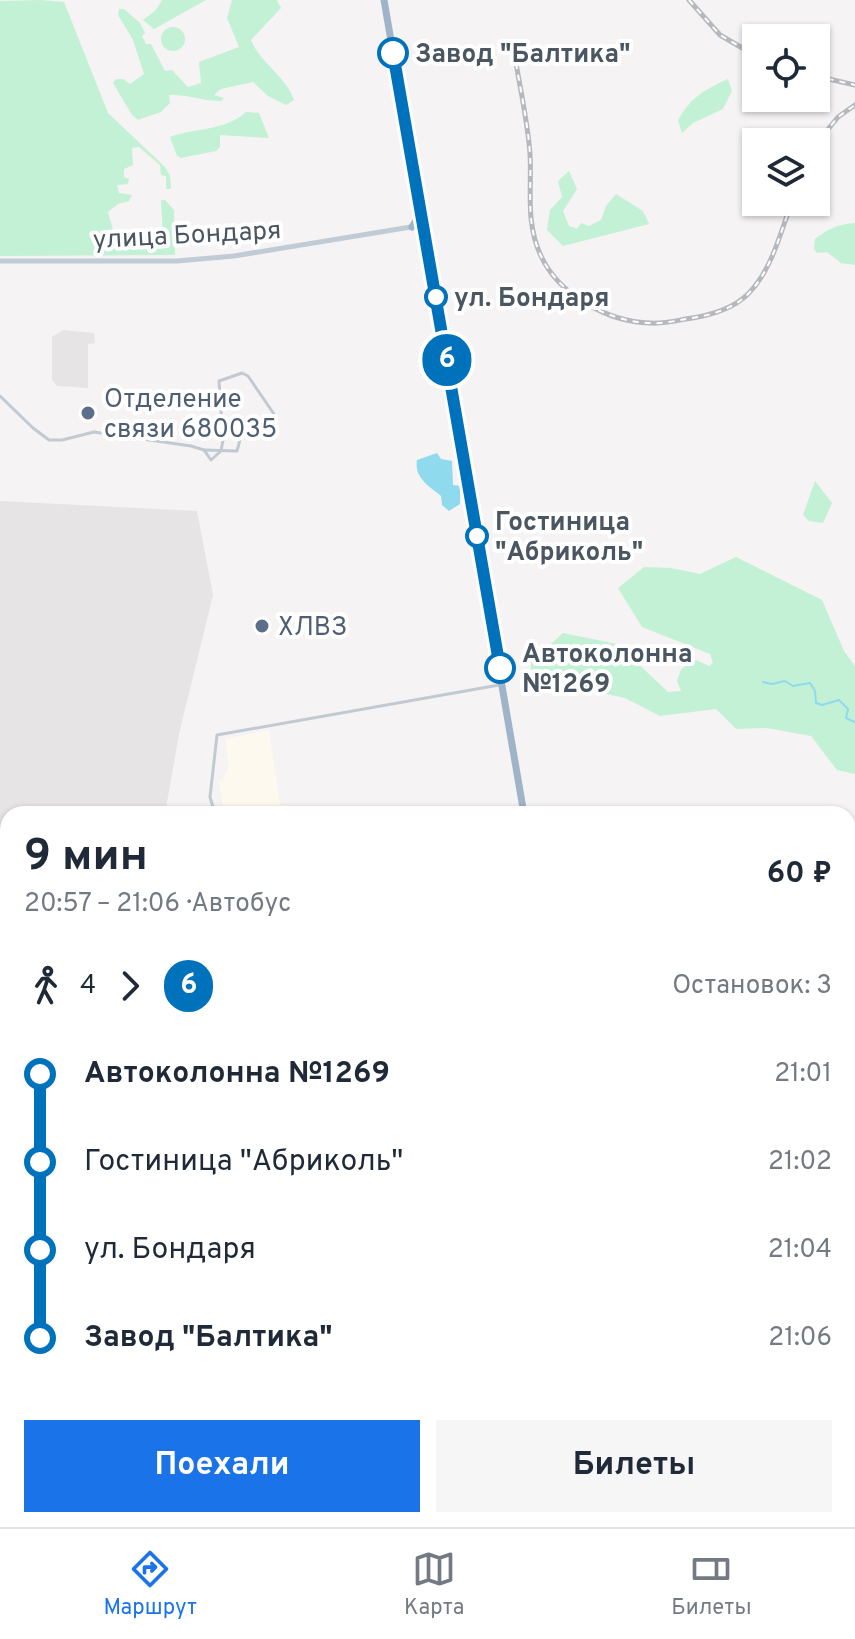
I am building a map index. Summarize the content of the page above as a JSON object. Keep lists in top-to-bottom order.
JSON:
{
  "streets": {
    "main road": ["улица Бондаря"]
  },
  "places": [
    "Завод \"Балтика\"",
    "ул. Бондаря",
    "Отделение связи 680035",
    "Гостиница \"Абриколь\"",
    "ХЛВЗ",
    "Автоколонна №1269"
  ],
  "lines": ["bus line 6"],
  "page": {
    "on_map": "6",
    "heading": ["9 мин", "20:57 – 21:06 · Автобус", "60 ₽"],
    "legs": ["4", "6", "Остановок: 3"],
    "list": [
      {
        "name": "Автоколонна №1269",
        "value": "21:01"
      },
      {
        "name": "Гостиница \"Абриколь\"",
        "value": "21:02"
      },
      {
        "name": "ул. Бондаря",
        "value": "21:04"
      },
      {
        "name": "Завод \"Балтика\"",
        "value": "21:06"
      }
    ],
    "buttons": ["Поехали", "Билеты"],
    "tabs": ["Маршрут", "Карта", "Билеты"]
  }
}
